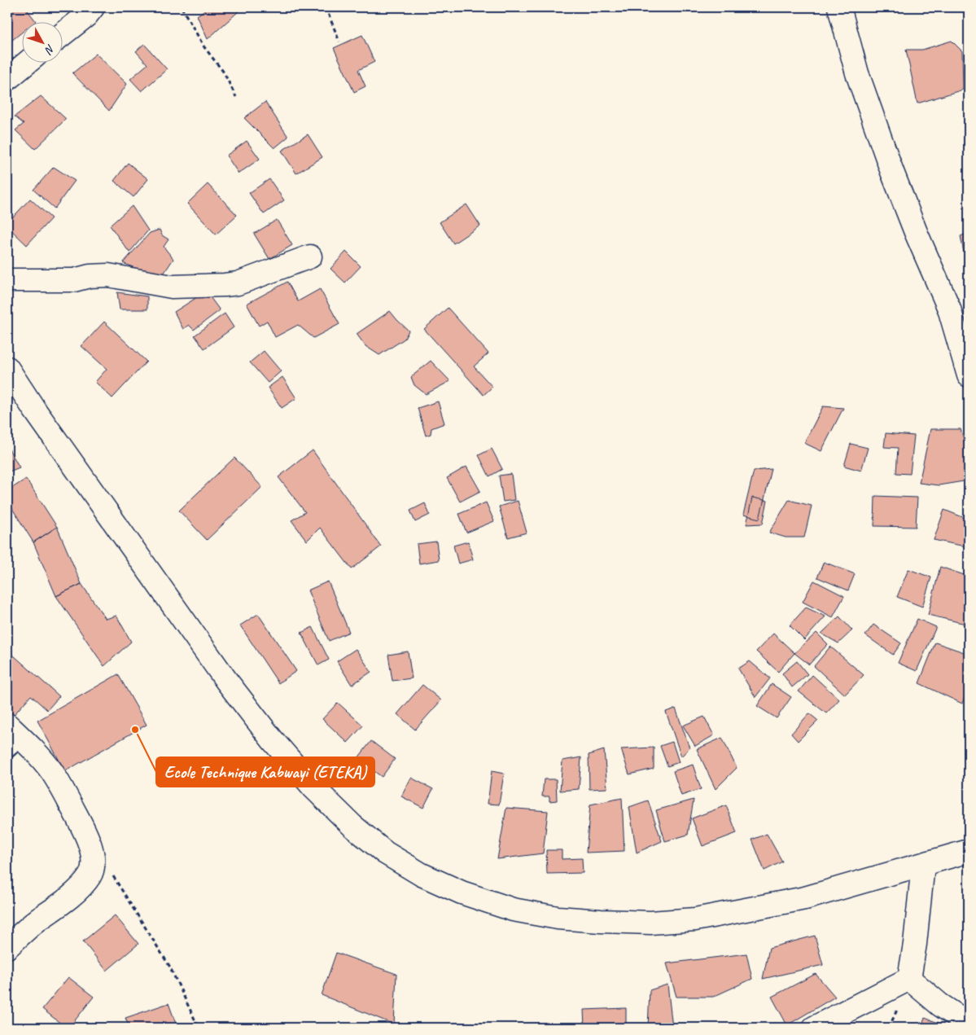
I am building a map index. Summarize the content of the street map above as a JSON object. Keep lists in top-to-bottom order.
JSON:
{
  "places": ["Ecole Technique Kabwayi (ETEKA)"],
  "north": "bottom right"
}
